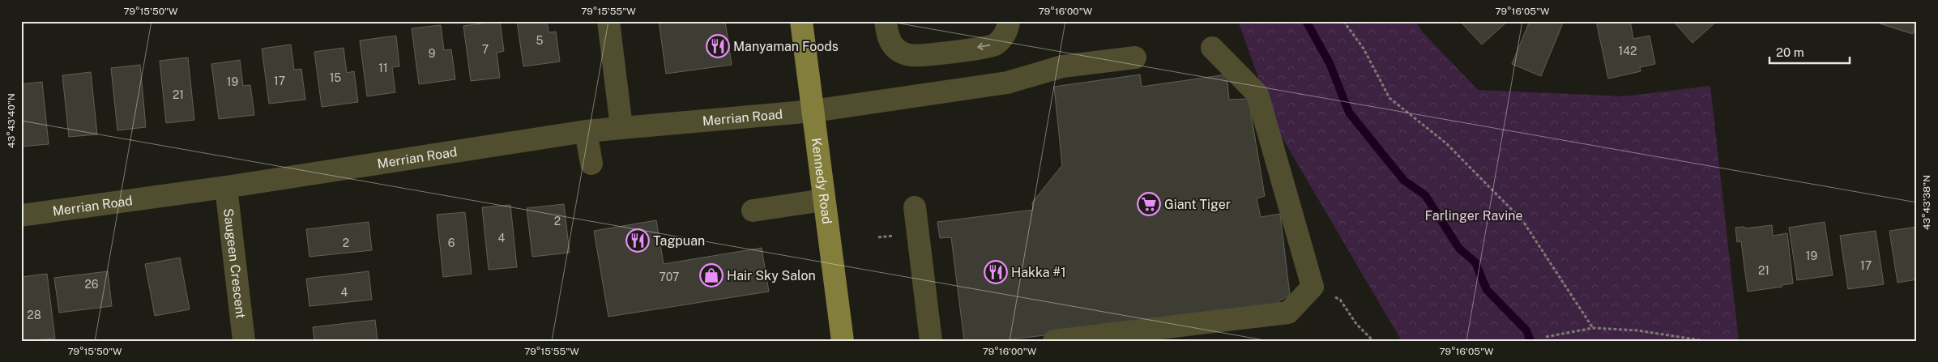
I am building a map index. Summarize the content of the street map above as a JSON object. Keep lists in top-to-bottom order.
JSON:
{
  "streets": {
    "main road": ["Kennedy Road"],
    "street": ["Merrian Road", "Saugeen Crescent"]
  },
  "crossings": [
    ["Merrian Road", "Kennedy Road"],
    ["Merrian Road", "Saugeen Crescent"]
  ],
  "parks": ["Farlinger Ravine"],
  "places": {
    "restaurant": ["Manyaman Foods", "Tagpuan", "Hakka #1"],
    "supermarket": ["Giant Tiger"],
    "shop": ["Hair Sky Salon"]
  },
  "house_numbers": [
    "5",
    "7",
    "142",
    "9",
    "11",
    "15",
    "17",
    "19",
    "21",
    "2",
    "4",
    "2",
    "6",
    "19",
    "17",
    "21",
    "707",
    "26",
    "4",
    "28"
  ],
  "scale_bar": "20 m",
  "coordinates": [
    "79°15'50\"W",
    "79°15'55\"W",
    "79°16'00\"W",
    "79°16'05\"W",
    "43°43'40\"N",
    "43°43'38\"N"
  ]
}
